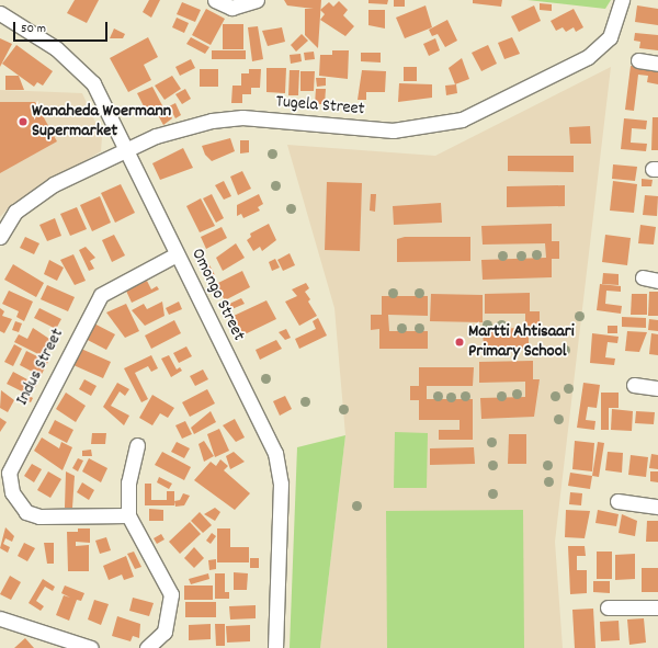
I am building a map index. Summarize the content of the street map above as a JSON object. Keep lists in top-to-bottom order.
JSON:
{
  "streets": {
    "street": ["Tugela Street", "Omongo Street", "Indus Street"]
  },
  "crossings": [
    ["Tugela Street", "Omongo Street"],
    ["Omongo Street", "Indus Street"]
  ],
  "places": ["Wanaheda Woermann Supermarket", "Martti Ahtisaari Primary School"],
  "scale_bar": "50 m"
}
